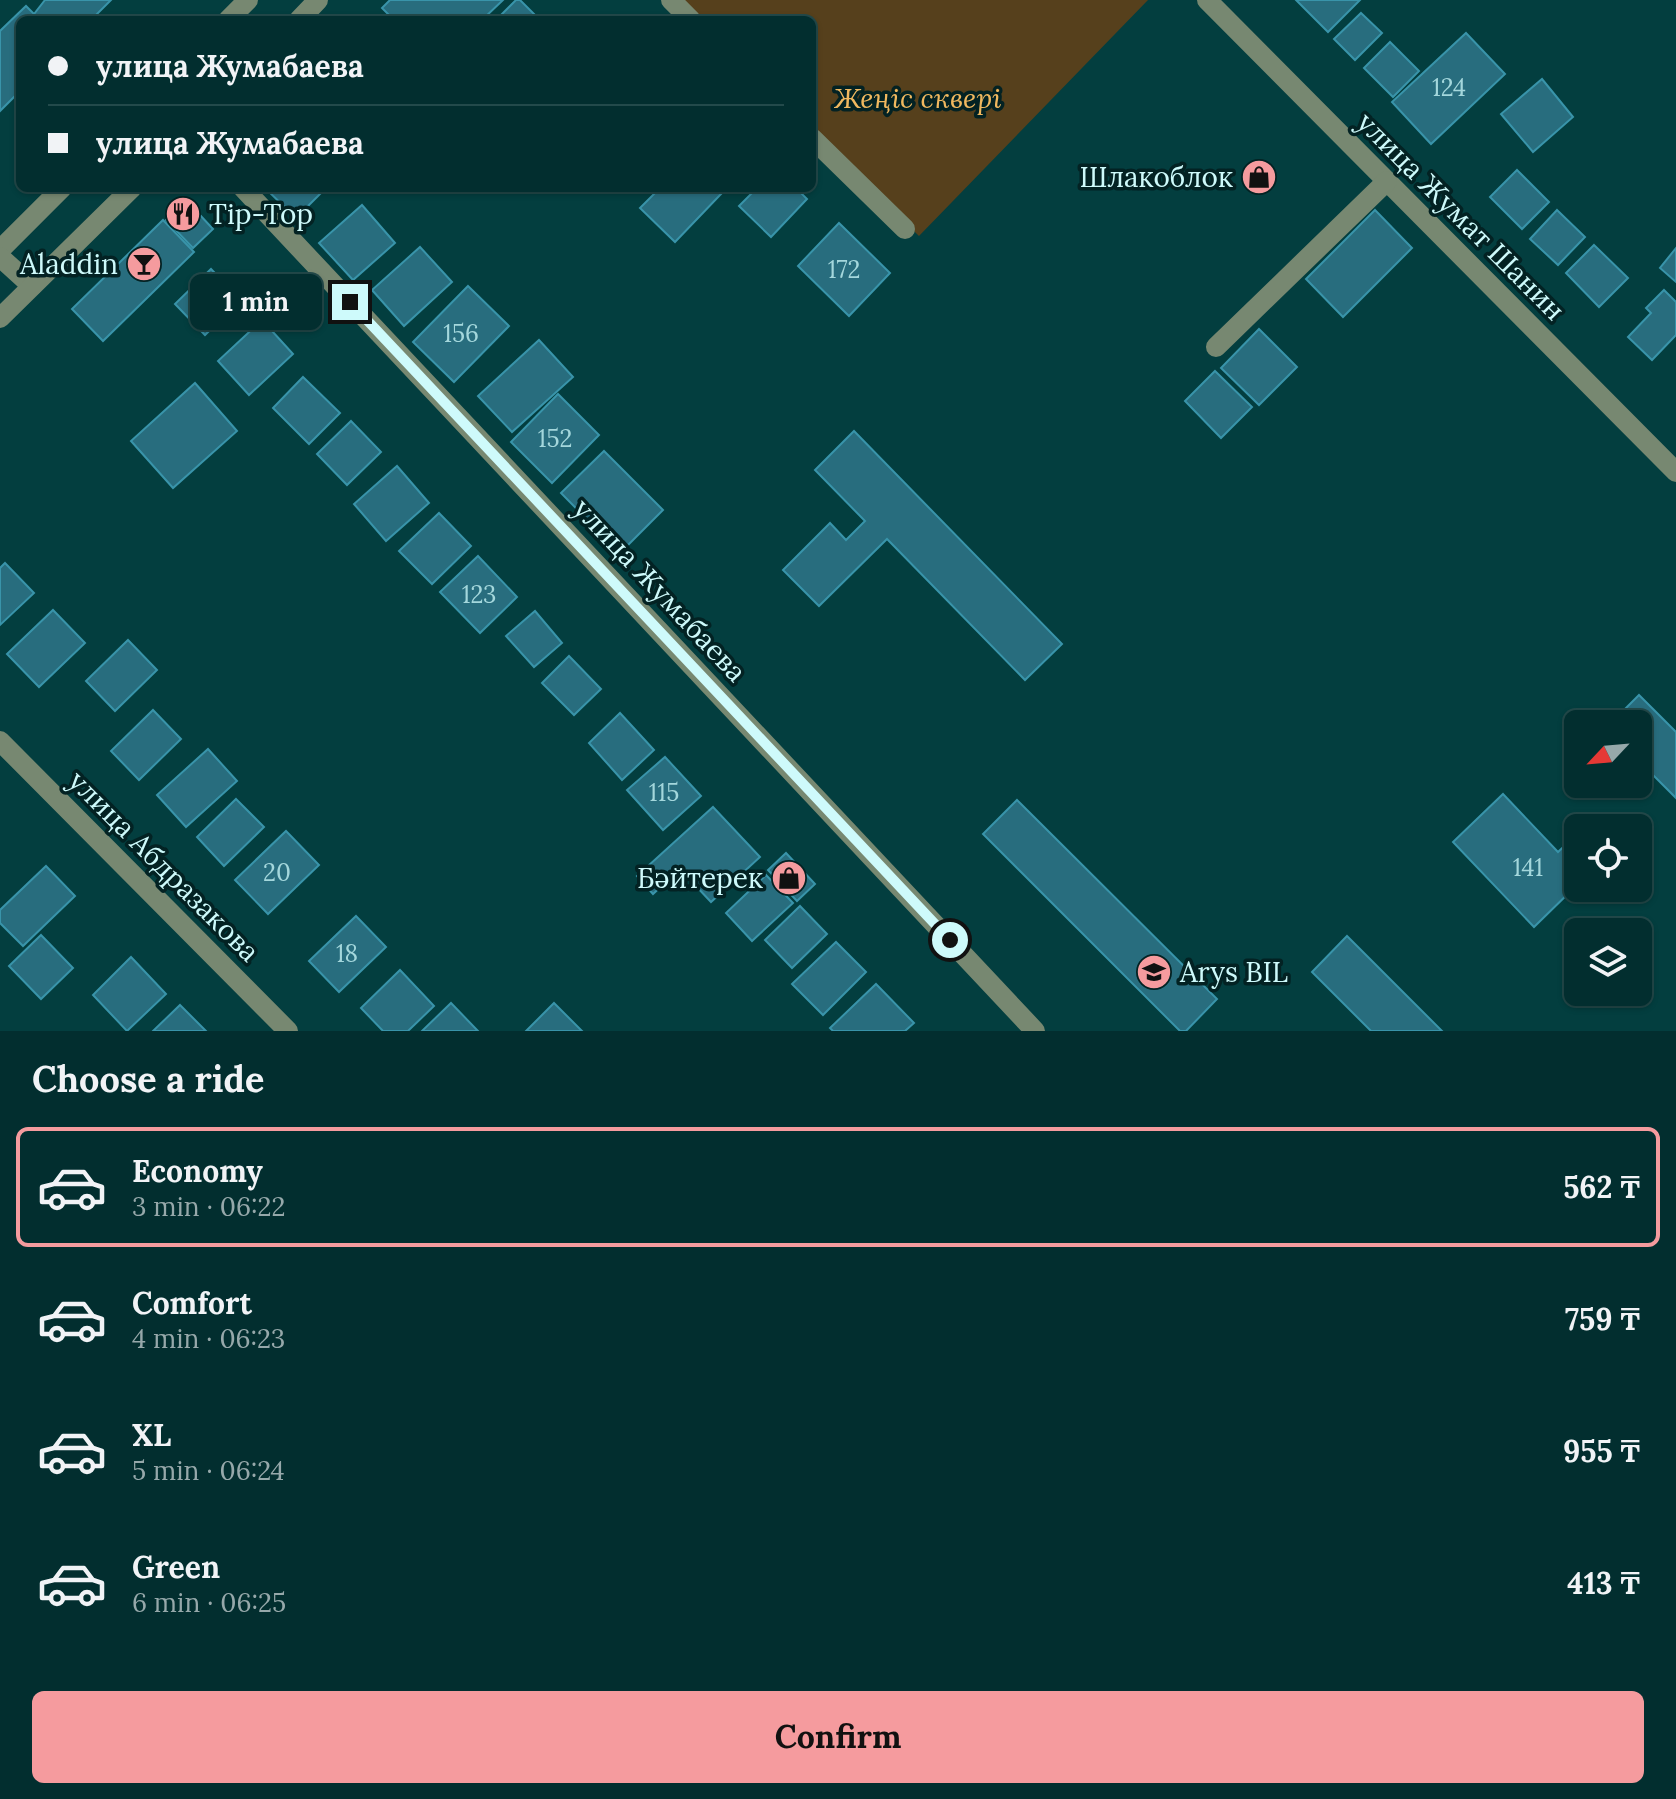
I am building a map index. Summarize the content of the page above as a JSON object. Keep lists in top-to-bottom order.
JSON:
{
  "streets": {
    "street": ["улица Жумат Шанин", "улица Жумабаева", "улица Абдразакова"]
  },
  "parks": ["Жеңіс сквері"],
  "places": {
    "shop": ["Шлакоблок", "Бәйтерек"],
    "restaurant": ["Tip-Top"],
    "bar": ["Aladdin"],
    "school or university": ["Arys BIL"]
  },
  "house_numbers": [
    "124",
    "172",
    "156",
    "152",
    "123",
    "115",
    "141",
    "20",
    "18"
  ],
  "north": "bottom left",
  "page": {
    "banner": ["улица Жумабаева", "улица Жумабаева"],
    "bubble": "1 min",
    "heading": "Choose a ride",
    "list": [
      {
        "name": "Economy",
        "note": "3 min · 06:22",
        "value": "562 ₸"
      },
      {
        "name": "Comfort",
        "note": "4 min · 06:23",
        "value": "759 ₸"
      },
      {
        "name": "XL",
        "note": "5 min · 06:24",
        "value": "955 ₸"
      },
      {
        "name": "Green",
        "note": "6 min · 06:25",
        "value": "413 ₸"
      }
    ],
    "buttons": "Confirm"
  }
}
